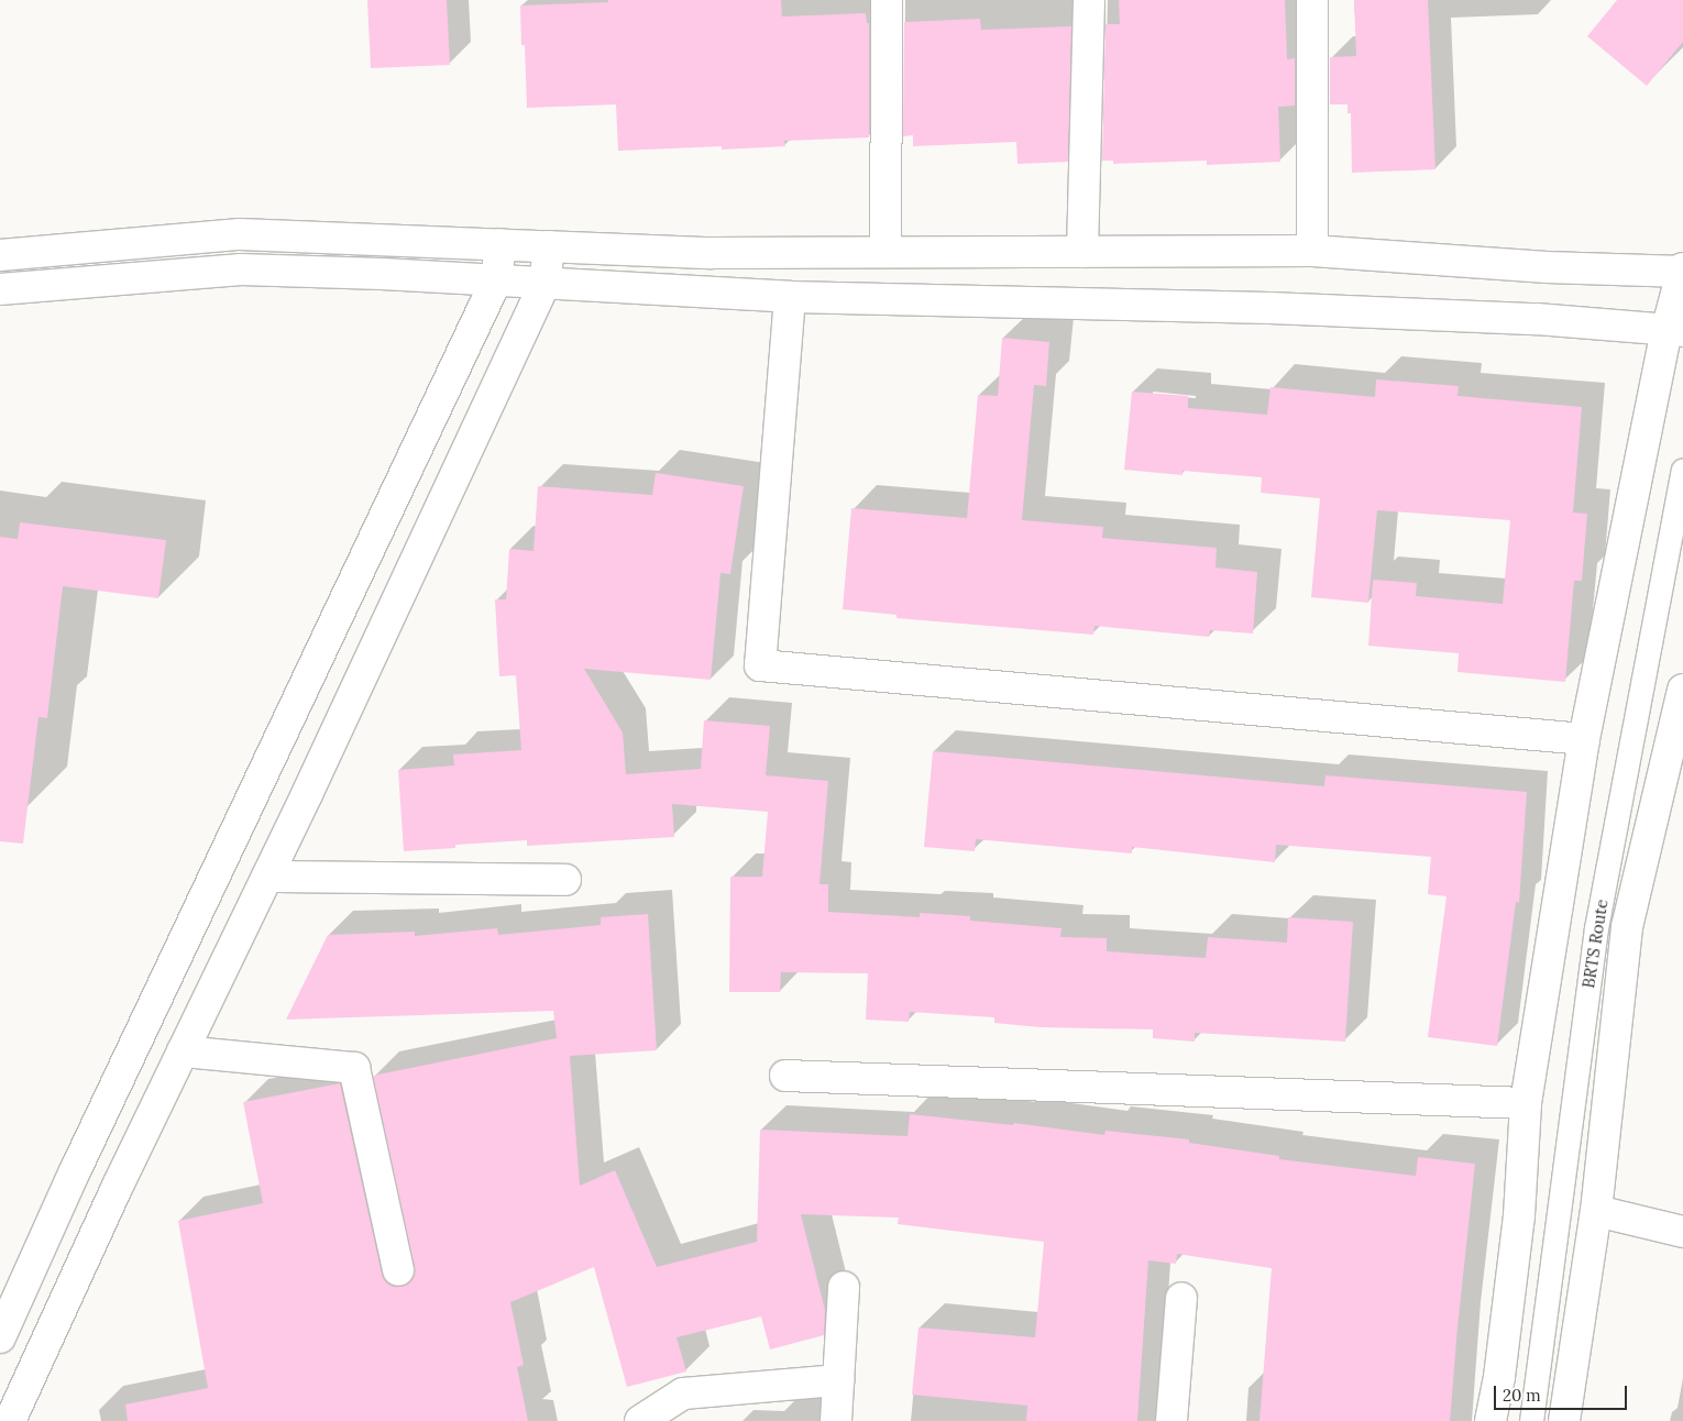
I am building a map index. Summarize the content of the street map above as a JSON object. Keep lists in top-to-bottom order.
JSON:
{
  "streets": {
    "lane": ["BRTS Route"]
  },
  "scale_bar": "20 m"
}
